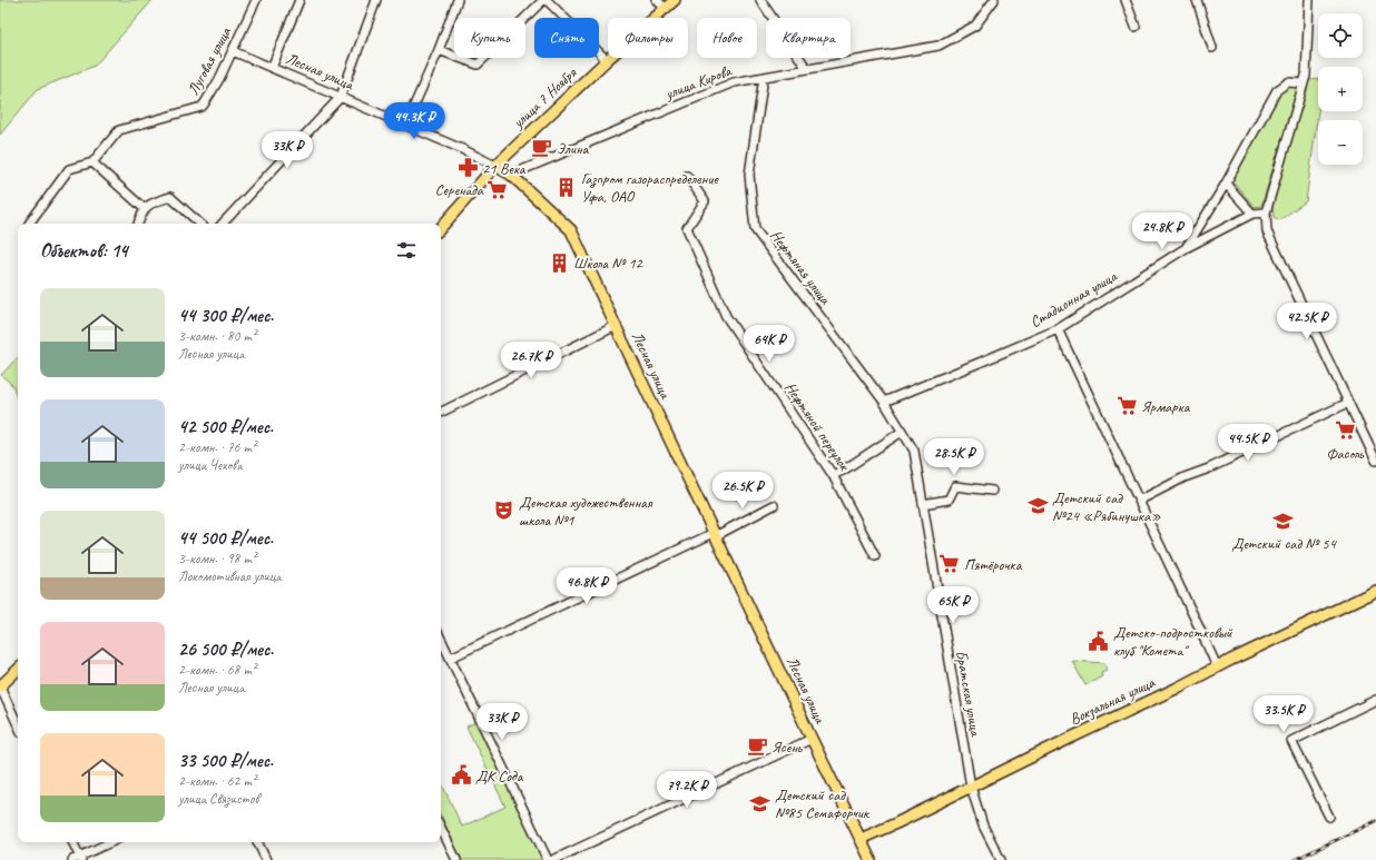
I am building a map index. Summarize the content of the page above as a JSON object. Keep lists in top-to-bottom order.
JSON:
{
  "streets": {
    "main road": ["Лесная улица", "улица 7 Ноября", "Вокзальная улица"],
    "street": [
      "Луговая улица",
      "улица Кирова",
      "Нефтяная улица",
      "Стадионная улица",
      "Нефтяной переулок",
      "Братская улица"
    ]
  },
  "crossings": [
    ["Луговая улица", "Лесная улица"],
    ["Лесная улица", "улица Кирова"],
    ["Лесная улица", "улица 7 Ноября"],
    ["Лесная улица", "Вокзальная улица"],
    ["улица Кирова", "Нефтяная улица"],
    ["Нефтяная улица", "Стадионная улица"],
    ["Нефтяная улица", "Братская улица"],
    ["Стадионная улица", "Братская улица"],
    ["Братская улица", "Вокзальная улица"]
  ],
  "places": {
    "cafe": ["Элина", "Ясень"],
    "pharmacy": ["21 Века"],
    "building": ["Газпром газораспределение Уфа, ОАО", "Школа № 12"],
    "supermarket": [
      "Серенада",
      "Ярмарка",
      "Фасоль",
      "Пятёрочка"
    ],
    "school or university": ["Детский сад №24 «Рябинушка»", "Детский сад № 54", "Детский сад №85 Семафорчик"],
    "theatre": ["Детская художественная школа №1"],
    "public building": ["Детско-подростковый клуб \"Комета\"", "ДК Сода"]
  },
  "page": {
    "map_buttons": ["+", "−"],
    "chip": [
      "Купить",
      "Снять",
      "Фильтры",
      "Новое",
      "Квартира"
    ],
    "price": [
      "44.3K ₽",
      "33K ₽",
      "24.8K ₽",
      "42.5K ₽",
      "64K ₽",
      "26.7K ₽",
      "44.5K ₽",
      "28.5K ₽",
      "26.5K ₽",
      "46.8K ₽",
      "65K ₽",
      "33.5K ₽",
      "33K ₽",
      "79.2K ₽"
    ],
    "heading": "Объектов: 14",
    "list": [
      {
        "name": "44 300 ₽/мес.",
        "note": "3-комн. · 80 m² · Лесная улица"
      },
      {
        "name": "42 500 ₽/мес.",
        "note": "2-комн. · 76 m² · улица Чехова"
      },
      {
        "name": "44 500 ₽/мес.",
        "note": "3-комн. · 98 m² · Локомотивная улица"
      },
      {
        "name": "26 500 ₽/мес.",
        "note": "2-комн. · 68 m² · Лесная улица"
      },
      {
        "name": "33 500 ₽/мес.",
        "note": "2-комн. · 62 m² · улица Связистов"
      }
    ]
  }
}
